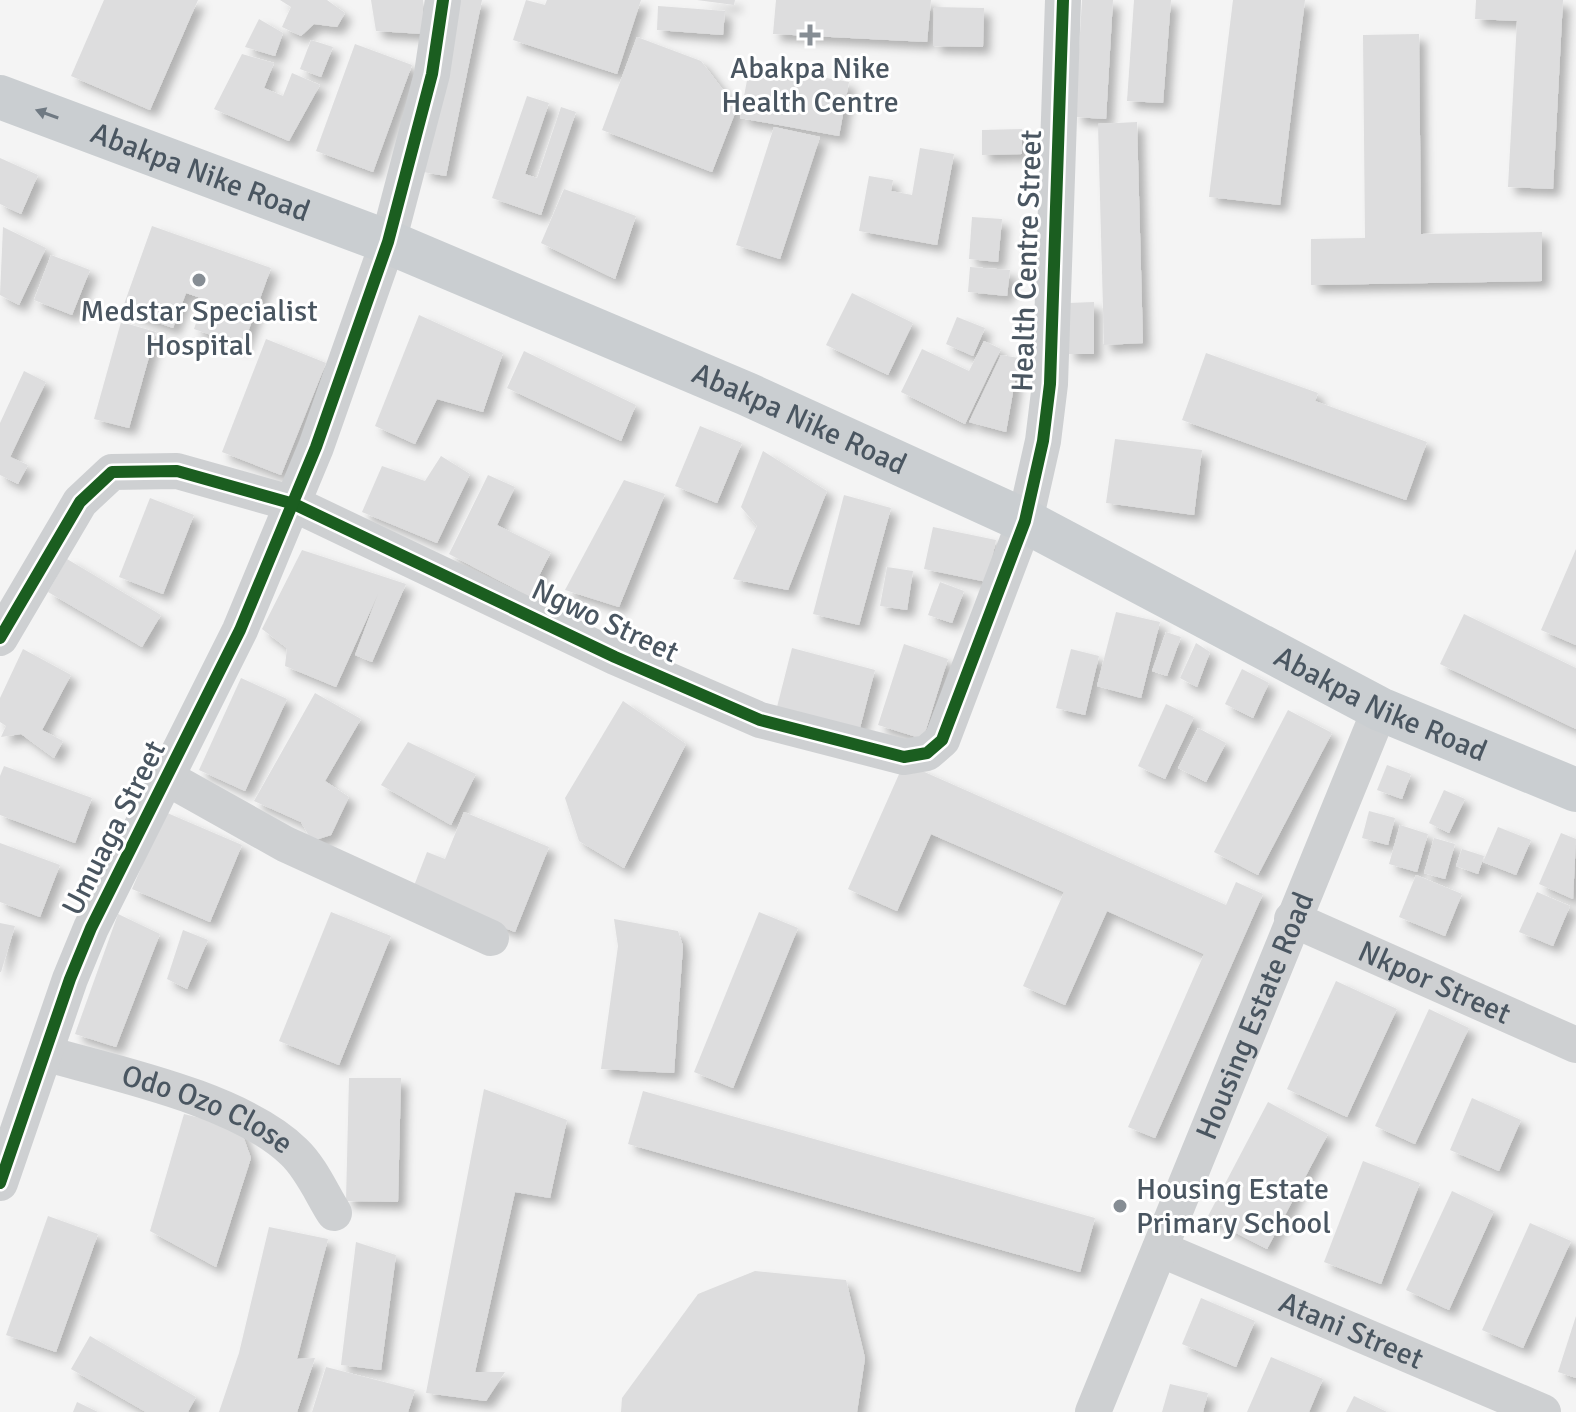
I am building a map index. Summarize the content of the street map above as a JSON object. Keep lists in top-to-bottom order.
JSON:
{
  "streets": {
    "main road": ["Abakpa Nike Road"],
    "street": [
      "Health Centre Street",
      "Ngwo Street",
      "Umuaga Street",
      "Nkpor Street",
      "Housing Estate Road",
      "Odo Ozo Close",
      "Atani Street"
    ]
  },
  "crossings": [
    ["Abakpa Nike Road", "Health Centre Street"],
    ["Abakpa Nike Road", "Umuaga Street"],
    ["Abakpa Nike Road", "Housing Estate Road"],
    ["Health Centre Street", "Ngwo Street"],
    ["Ngwo Street", "Umuaga Street"],
    ["Umuaga Street", "Odo Ozo Close"],
    ["Nkpor Street", "Housing Estate Road"],
    ["Housing Estate Road", "Atani Street"]
  ],
  "places": {
    "health": ["Abakpa Nike Health Centre"],
    "other": ["Medstar Specialist Hospital", "Housing Estate Primary School"]
  }
}
